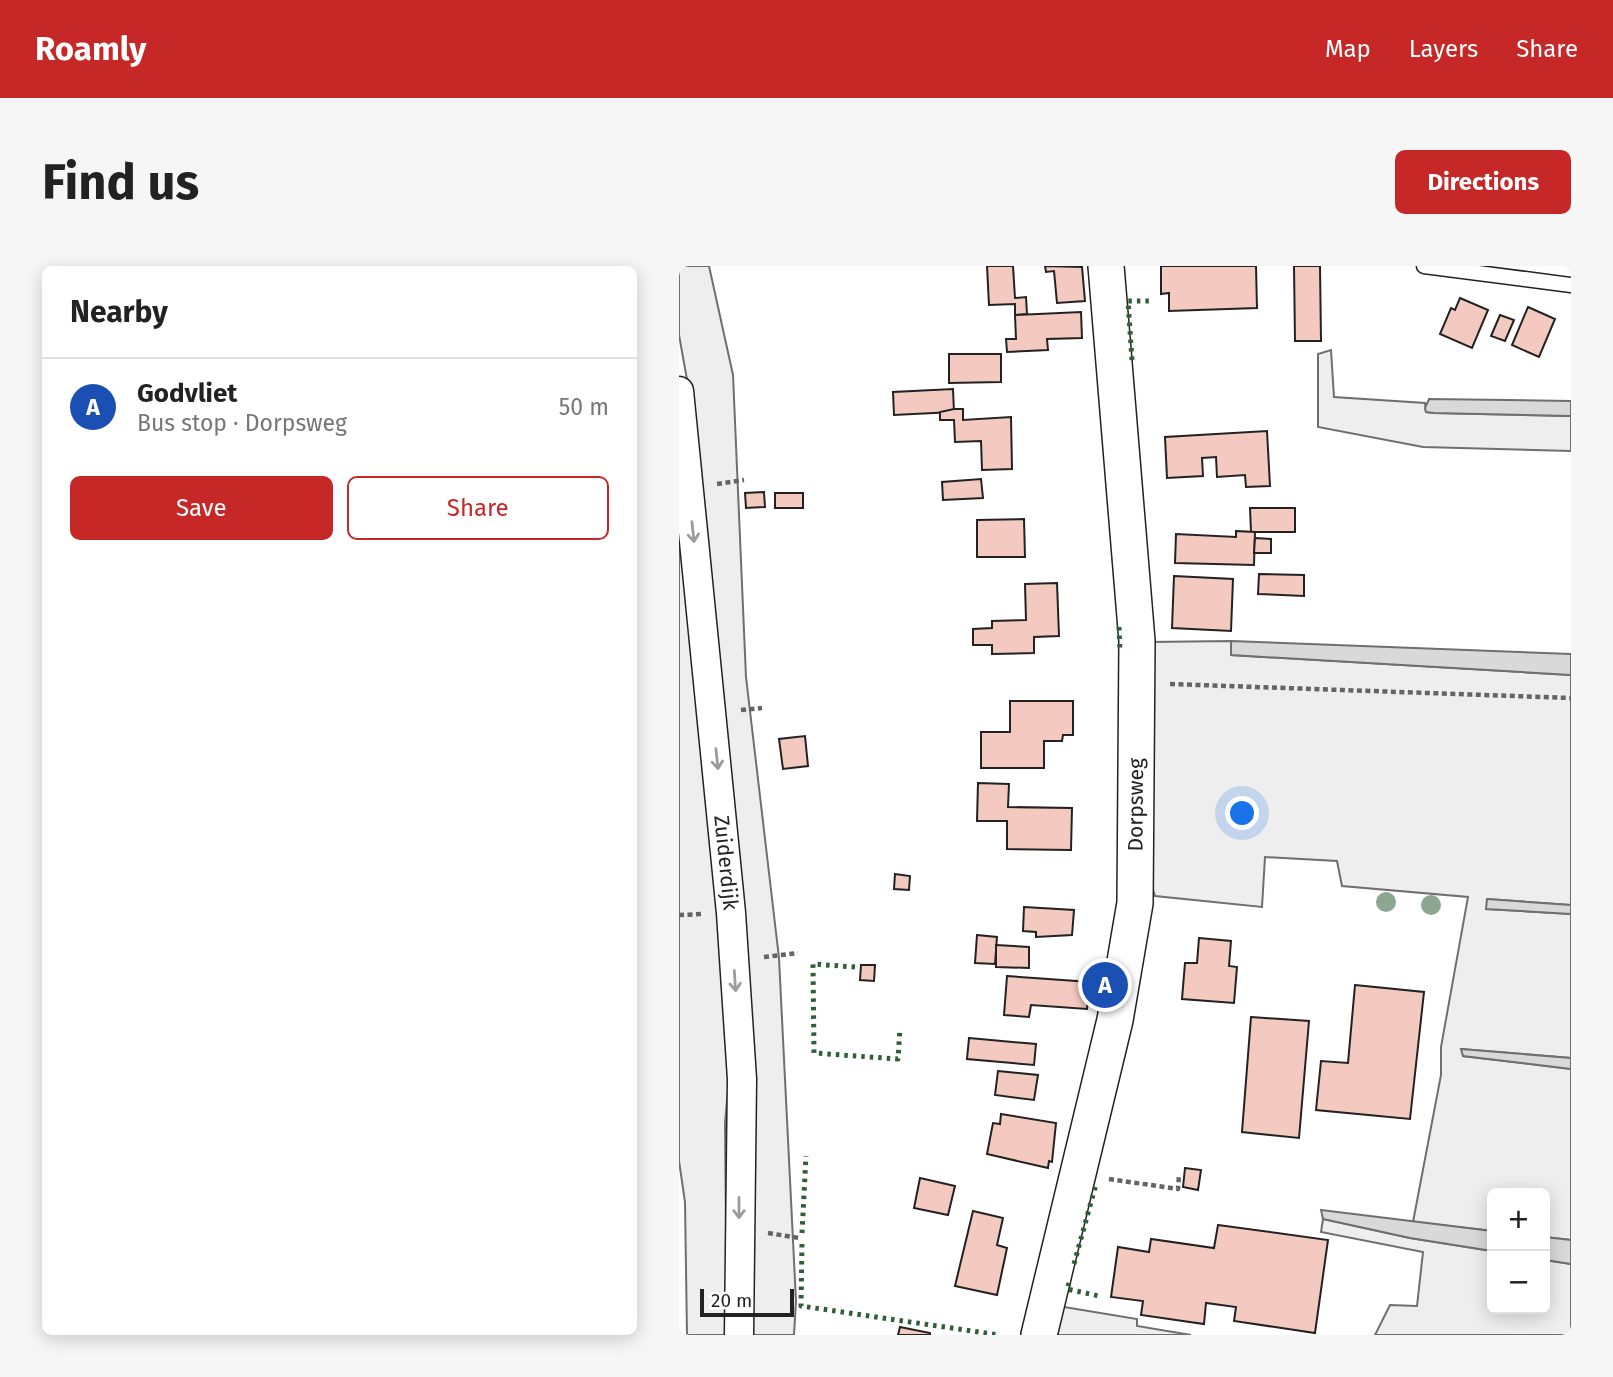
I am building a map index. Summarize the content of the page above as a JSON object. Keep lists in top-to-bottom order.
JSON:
{
  "streets": {
    "street": ["Dorpsweg", "Zuiderdijk"]
  },
  "one_way": ["Zuiderdijk"],
  "scale_bar": "20 m",
  "page": {
    "header": "Roamly",
    "nav": ["Map", "Layers", "Share"],
    "buttons": [
      "Directions",
      ["Save", "Share"]
    ],
    "title": "Find us",
    "heading": "Nearby",
    "list": [
      {
        "mark": "A",
        "name": "Godvliet",
        "note": "Bus stop · Dorpsweg",
        "value": "50 m"
      }
    ],
    "pins": "A",
    "map_buttons": ["+", "−"],
    "scale": "20 m"
  }
}
